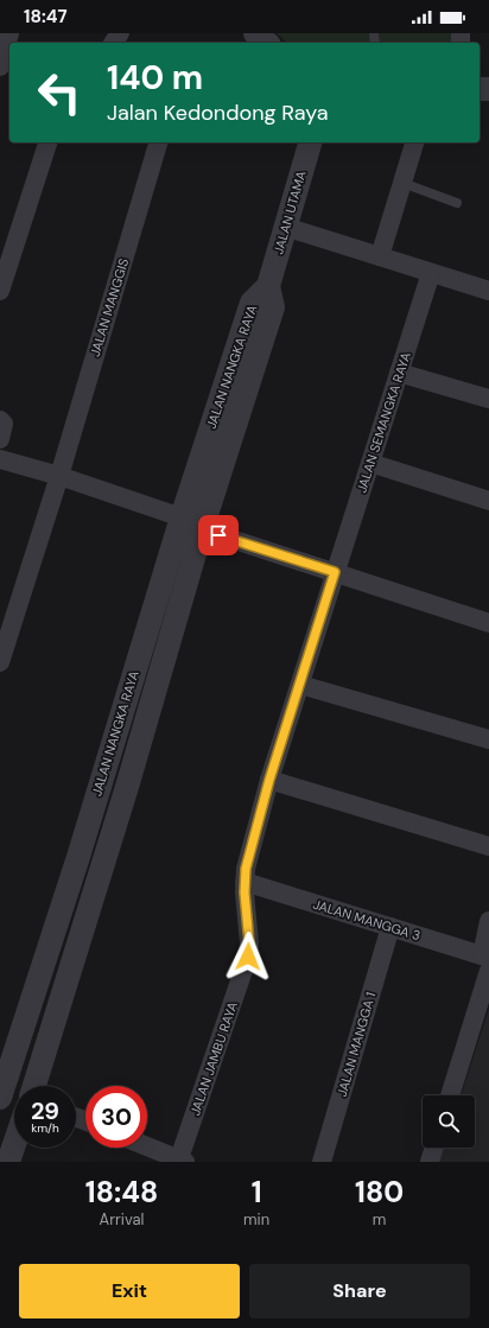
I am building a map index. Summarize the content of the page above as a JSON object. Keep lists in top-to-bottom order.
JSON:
{
  "streets": {
    "street": [
      "JALAN UTAMA",
      "JALAN MANGGIS",
      "JALAN NANGKA RAYA",
      "JALAN SEMANGKA RAYA",
      "JALAN MANGGA 3",
      "JALAN MANGGA 1",
      "JALAN JAMBU RAYA"
    ]
  },
  "crossings": [
    ["JALAN UTAMA", "JALAN NANGKA RAYA"],
    ["JALAN SEMANGKA RAYA", "JALAN JAMBU RAYA"],
    ["JALAN MANGGA 3", "JALAN MANGGA 1"],
    ["JALAN MANGGA 3", "JALAN JAMBU RAYA"]
  ],
  "page": {
    "status": "18:47",
    "turn": ["140 m", "Jalan Kedondong Raya"],
    "speed": "29 km/h",
    "limit": "30",
    "eta": [
      "18:48",
      "Arrival",
      "1",
      "min",
      "180",
      "m"
    ],
    "buttons": ["Exit", "Share"]
  }
}
